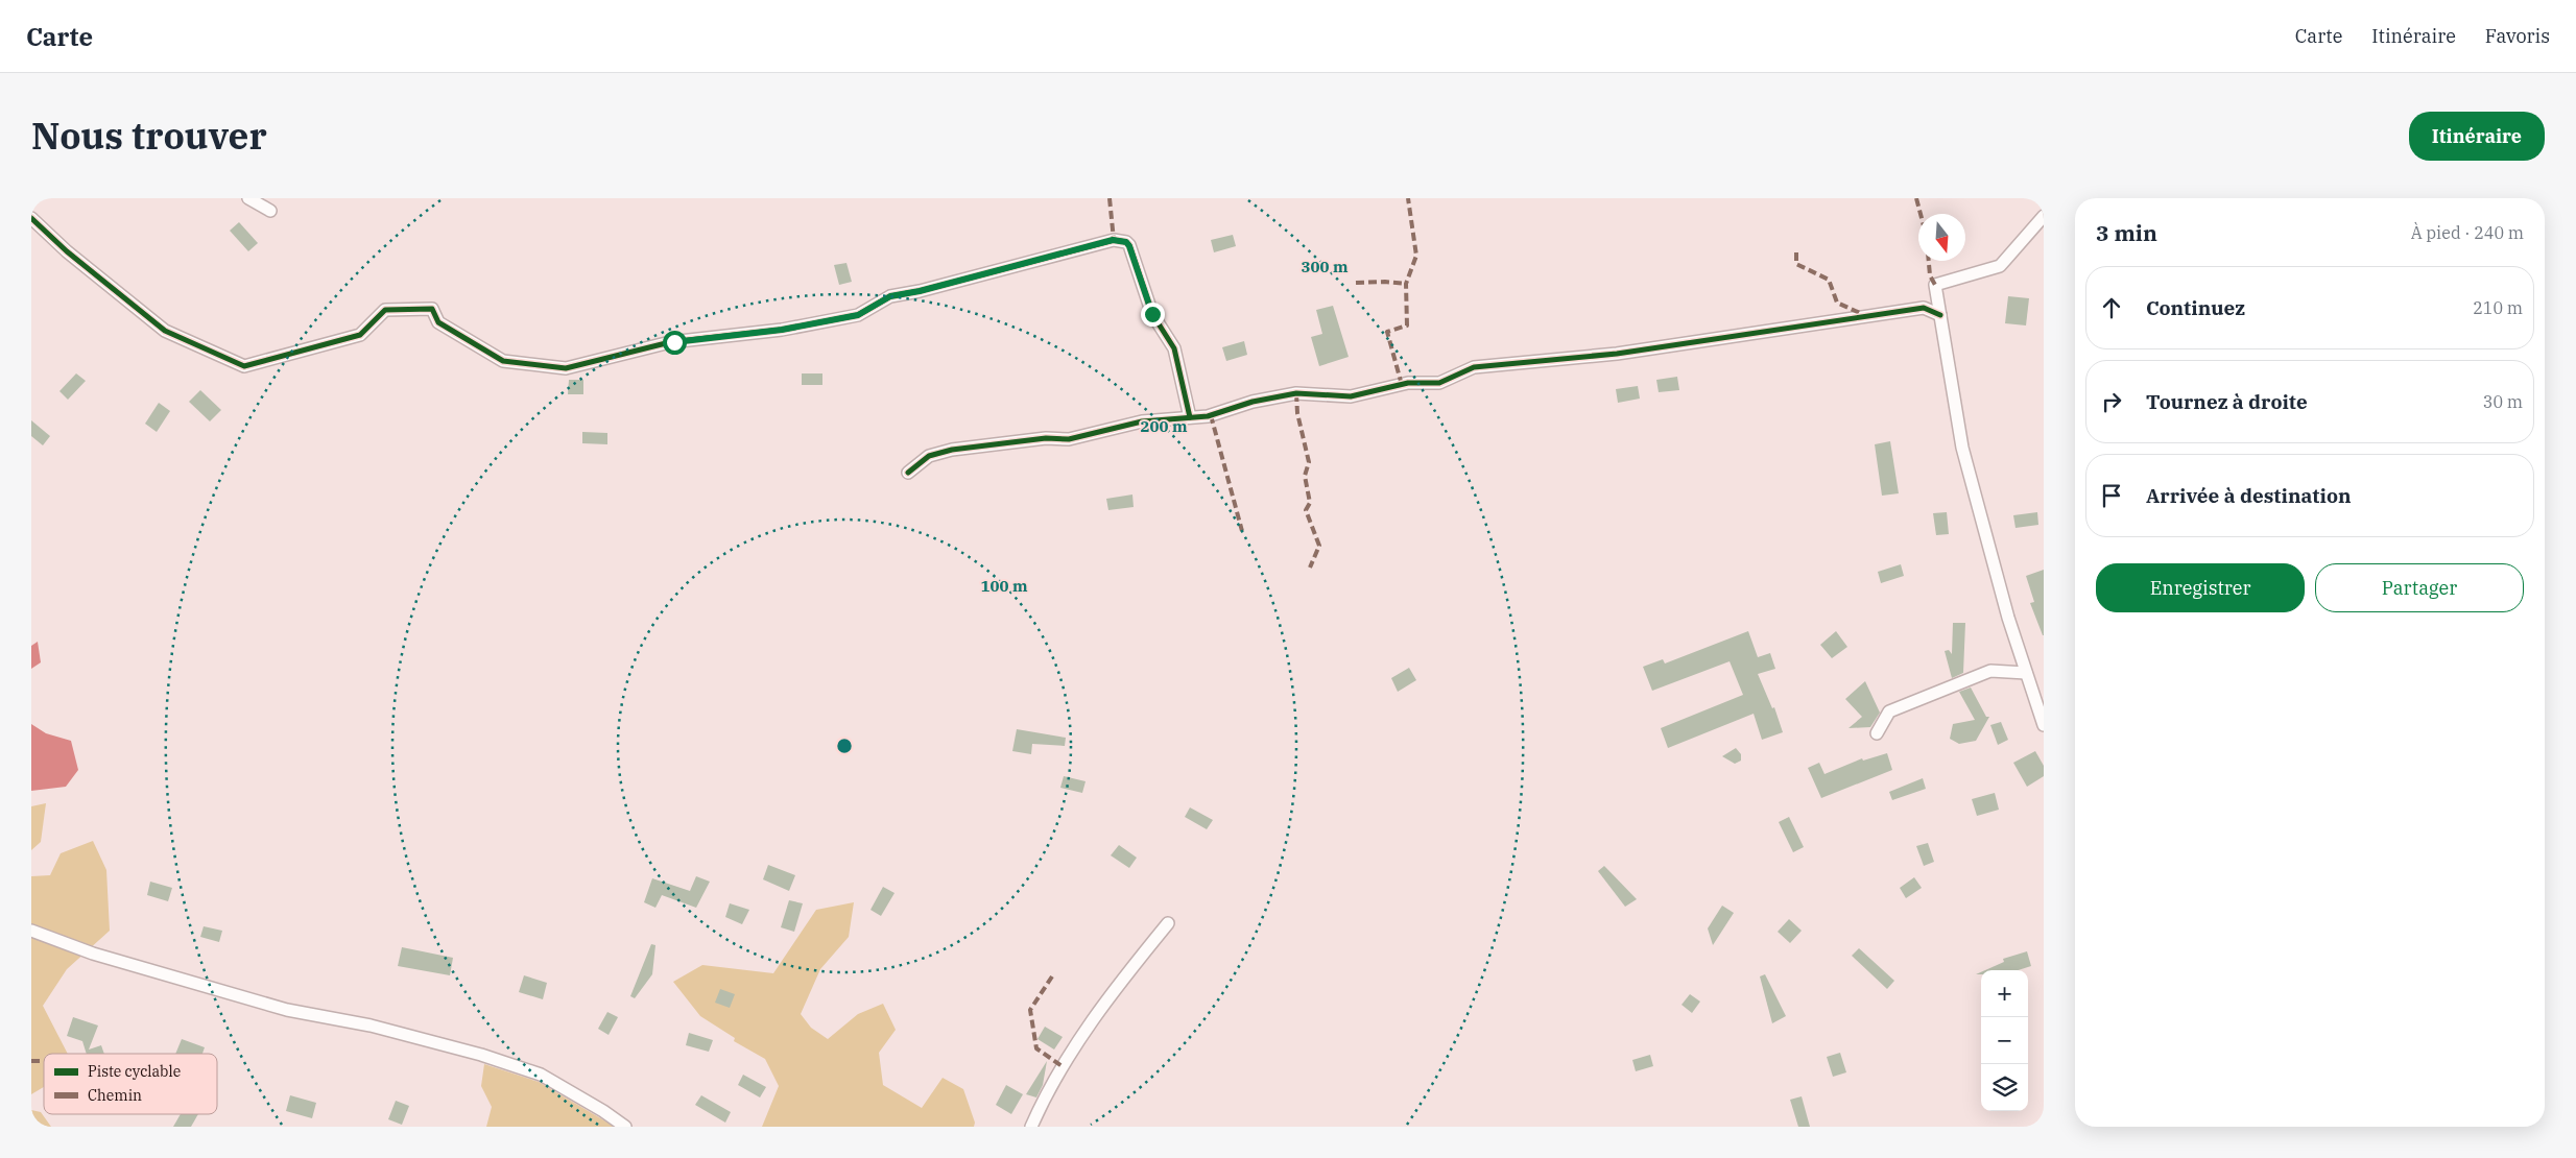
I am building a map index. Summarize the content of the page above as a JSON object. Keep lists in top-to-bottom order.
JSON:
{
  "legend": ["Piste cyclable", "Chemin"],
  "north": "bottom",
  "page": {
    "header": "Carte",
    "nav": ["Carte", "Itinéraire", "Favoris"],
    "title": "Nous trouver",
    "buttons": [
      "Itinéraire",
      ["Enregistrer", "Partager"]
    ],
    "heading": ["3 min", "À pied · 240 m"],
    "list": [
      ["Continuez", "210 m"],
      ["Tournez à droite", "30 m"],
      "Arrivée à destination"
    ],
    "map_buttons": ["+", "−"]
  },
  "rings": ["300 m", "200 m", "100 m"]
}
